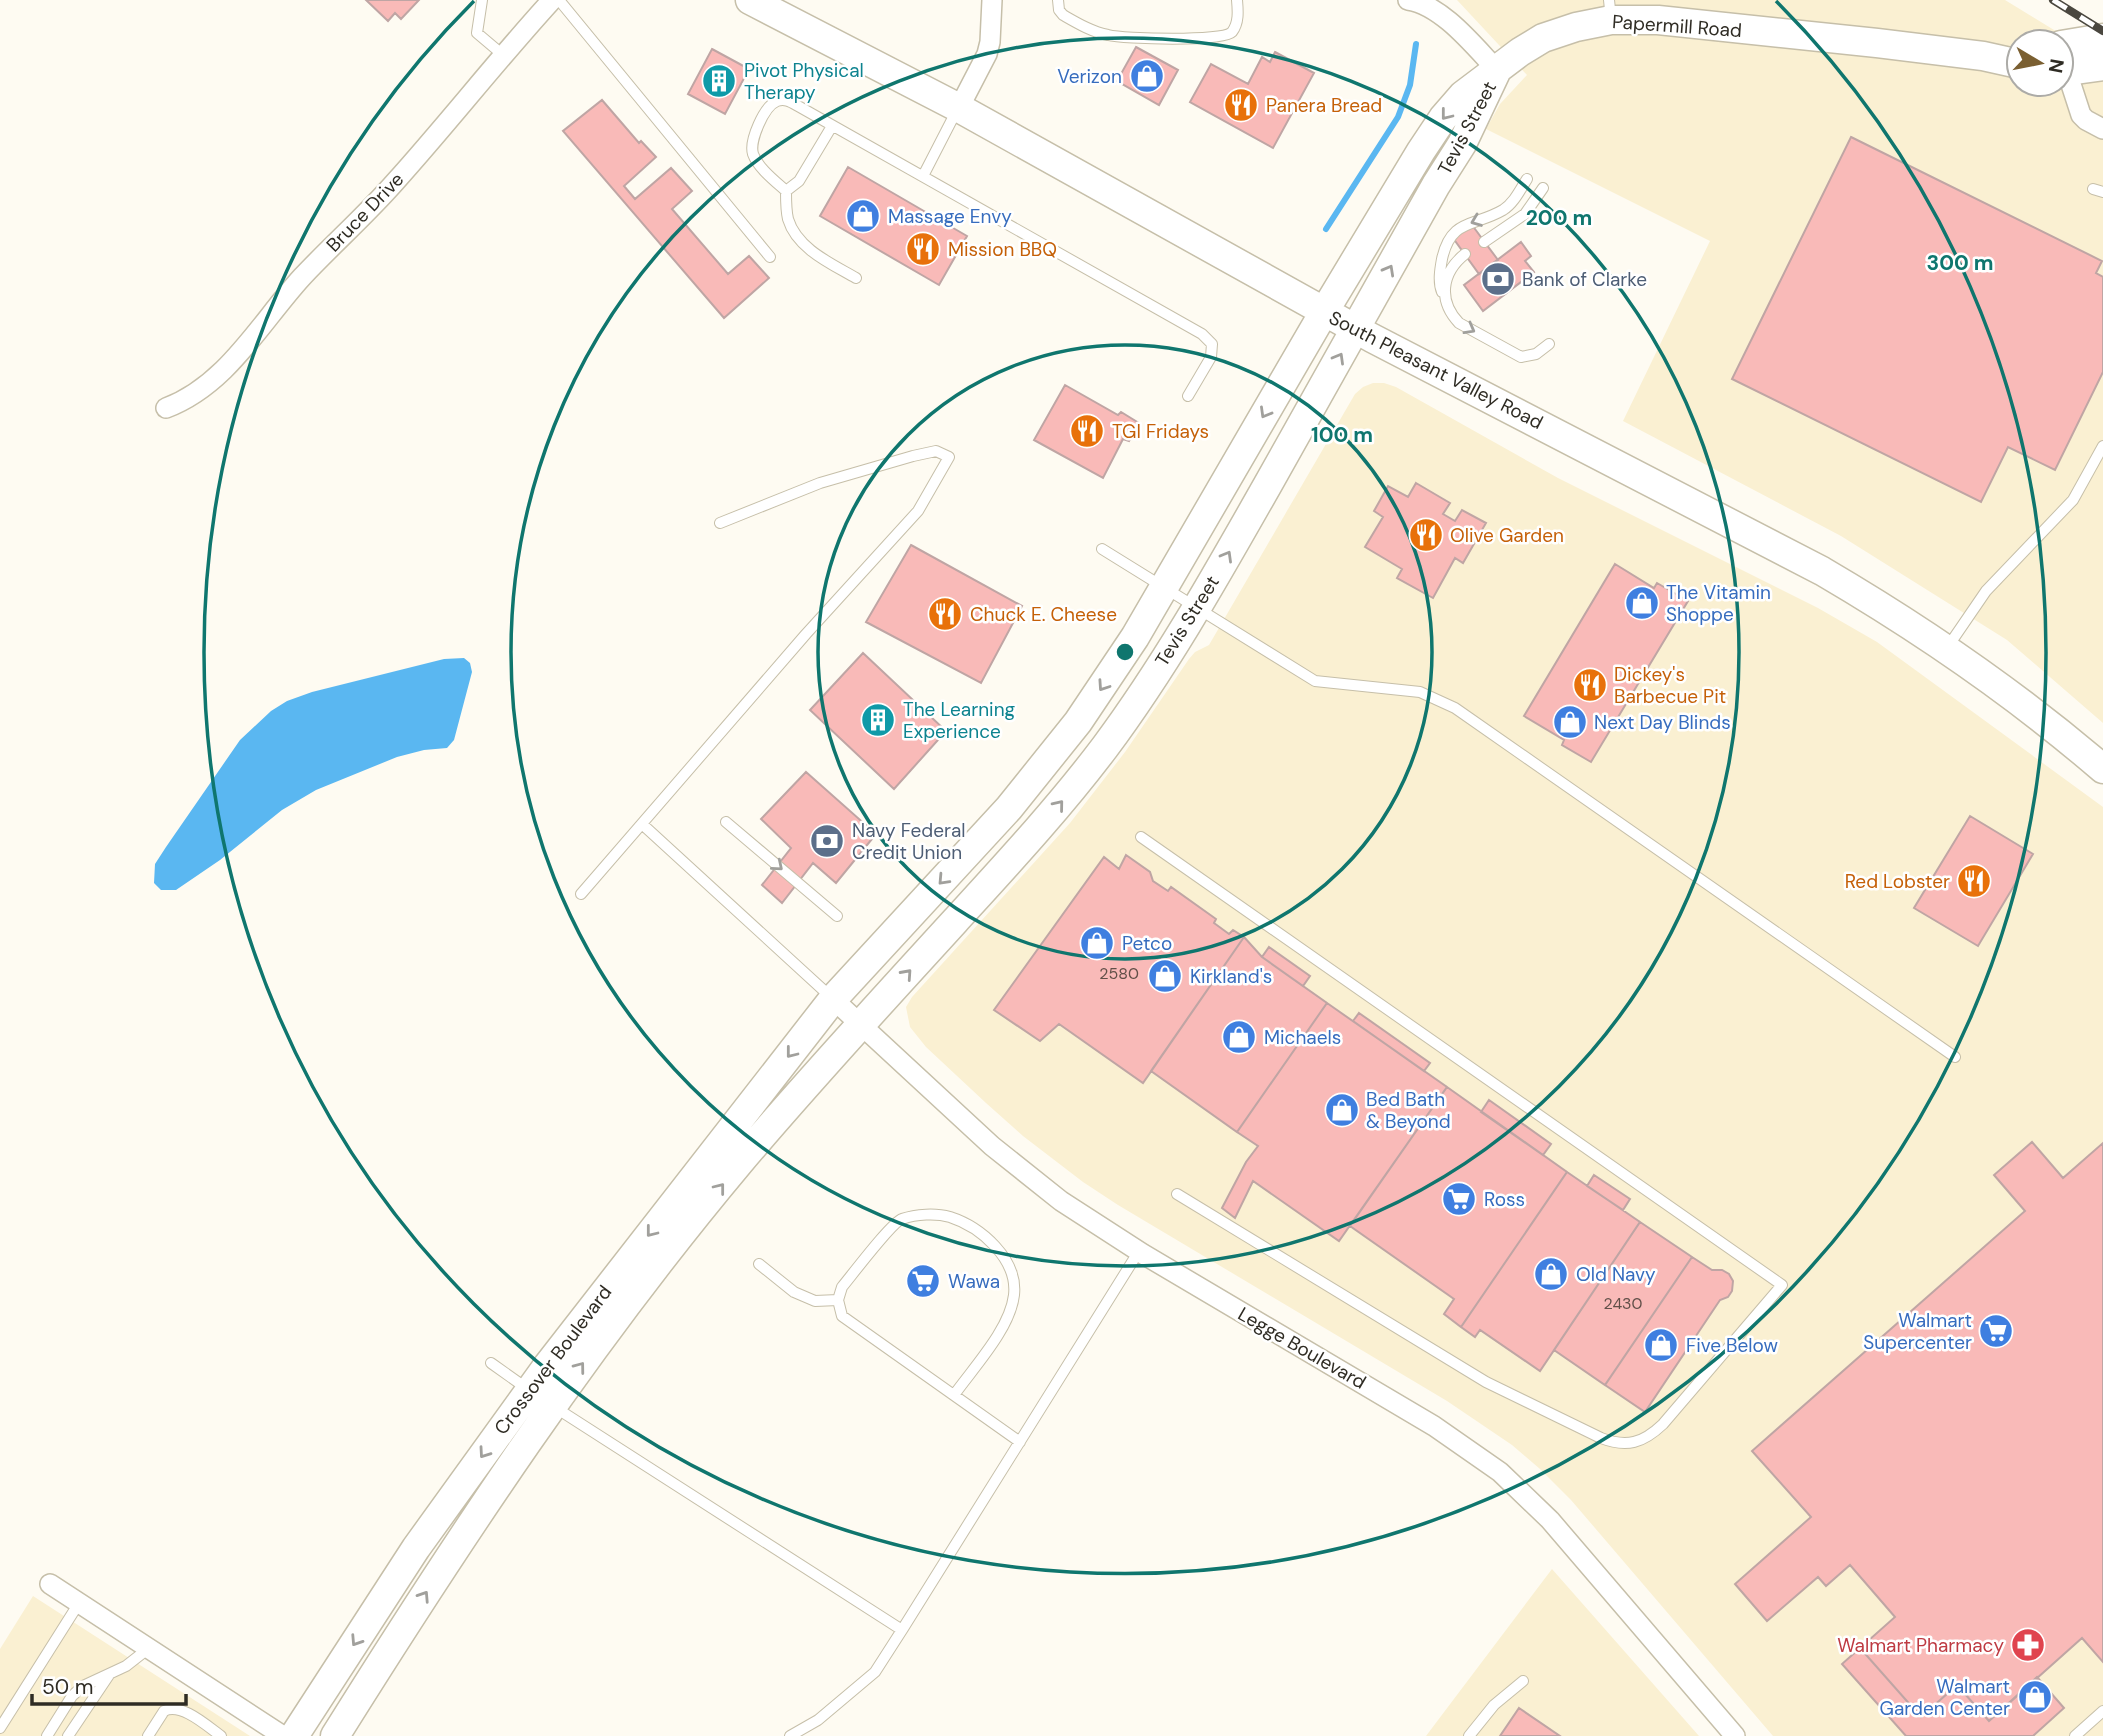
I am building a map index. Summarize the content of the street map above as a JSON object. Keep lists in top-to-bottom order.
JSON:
{
  "streets": {
    "main road": [
      "Papermill Road",
      "Tevis Street",
      "South Pleasant Valley Road",
      "Crossover Boulevard"
    ],
    "street": ["Bruce Drive", "Legge Boulevard"]
  },
  "crossings": [
    ["Papermill Road", "Tevis Street"],
    ["Tevis Street", "South Pleasant Valley Road"],
    ["Tevis Street", "Legge Boulevard"],
    ["Tevis Street", "Crossover Boulevard"],
    ["Legge Boulevard", "Crossover Boulevard"]
  ],
  "places": {
    "shop": [
      "Verizon",
      "Massage Envy",
      "The Vitamin Shoppe",
      "Next Day Blinds",
      "Petco",
      "Kirkland's",
      "Michaels",
      "Bed Bath & Beyond",
      "Old Navy",
      "Five Below",
      "Walmart Garden Center"
    ],
    "building": ["Pivot Physical Therapy", "The Learning Experience"],
    "restaurant": [
      "Panera Bread",
      "Mission BBQ",
      "TGI Fridays",
      "Olive Garden",
      "Chuck E. Cheese",
      "Dickey's Barbecue Pit",
      "Red Lobster"
    ],
    "bank": ["Bank of Clarke", "Navy Federal Credit Union"],
    "supermarket": ["Ross", "Wawa", "Walmart Supercenter"],
    "pharmacy": ["Walmart Pharmacy"]
  },
  "house_numbers": ["2580", "2430"],
  "scale_bar": "50 m",
  "north": "right",
  "rings": ["200 m", "300 m", "100 m"]
}
